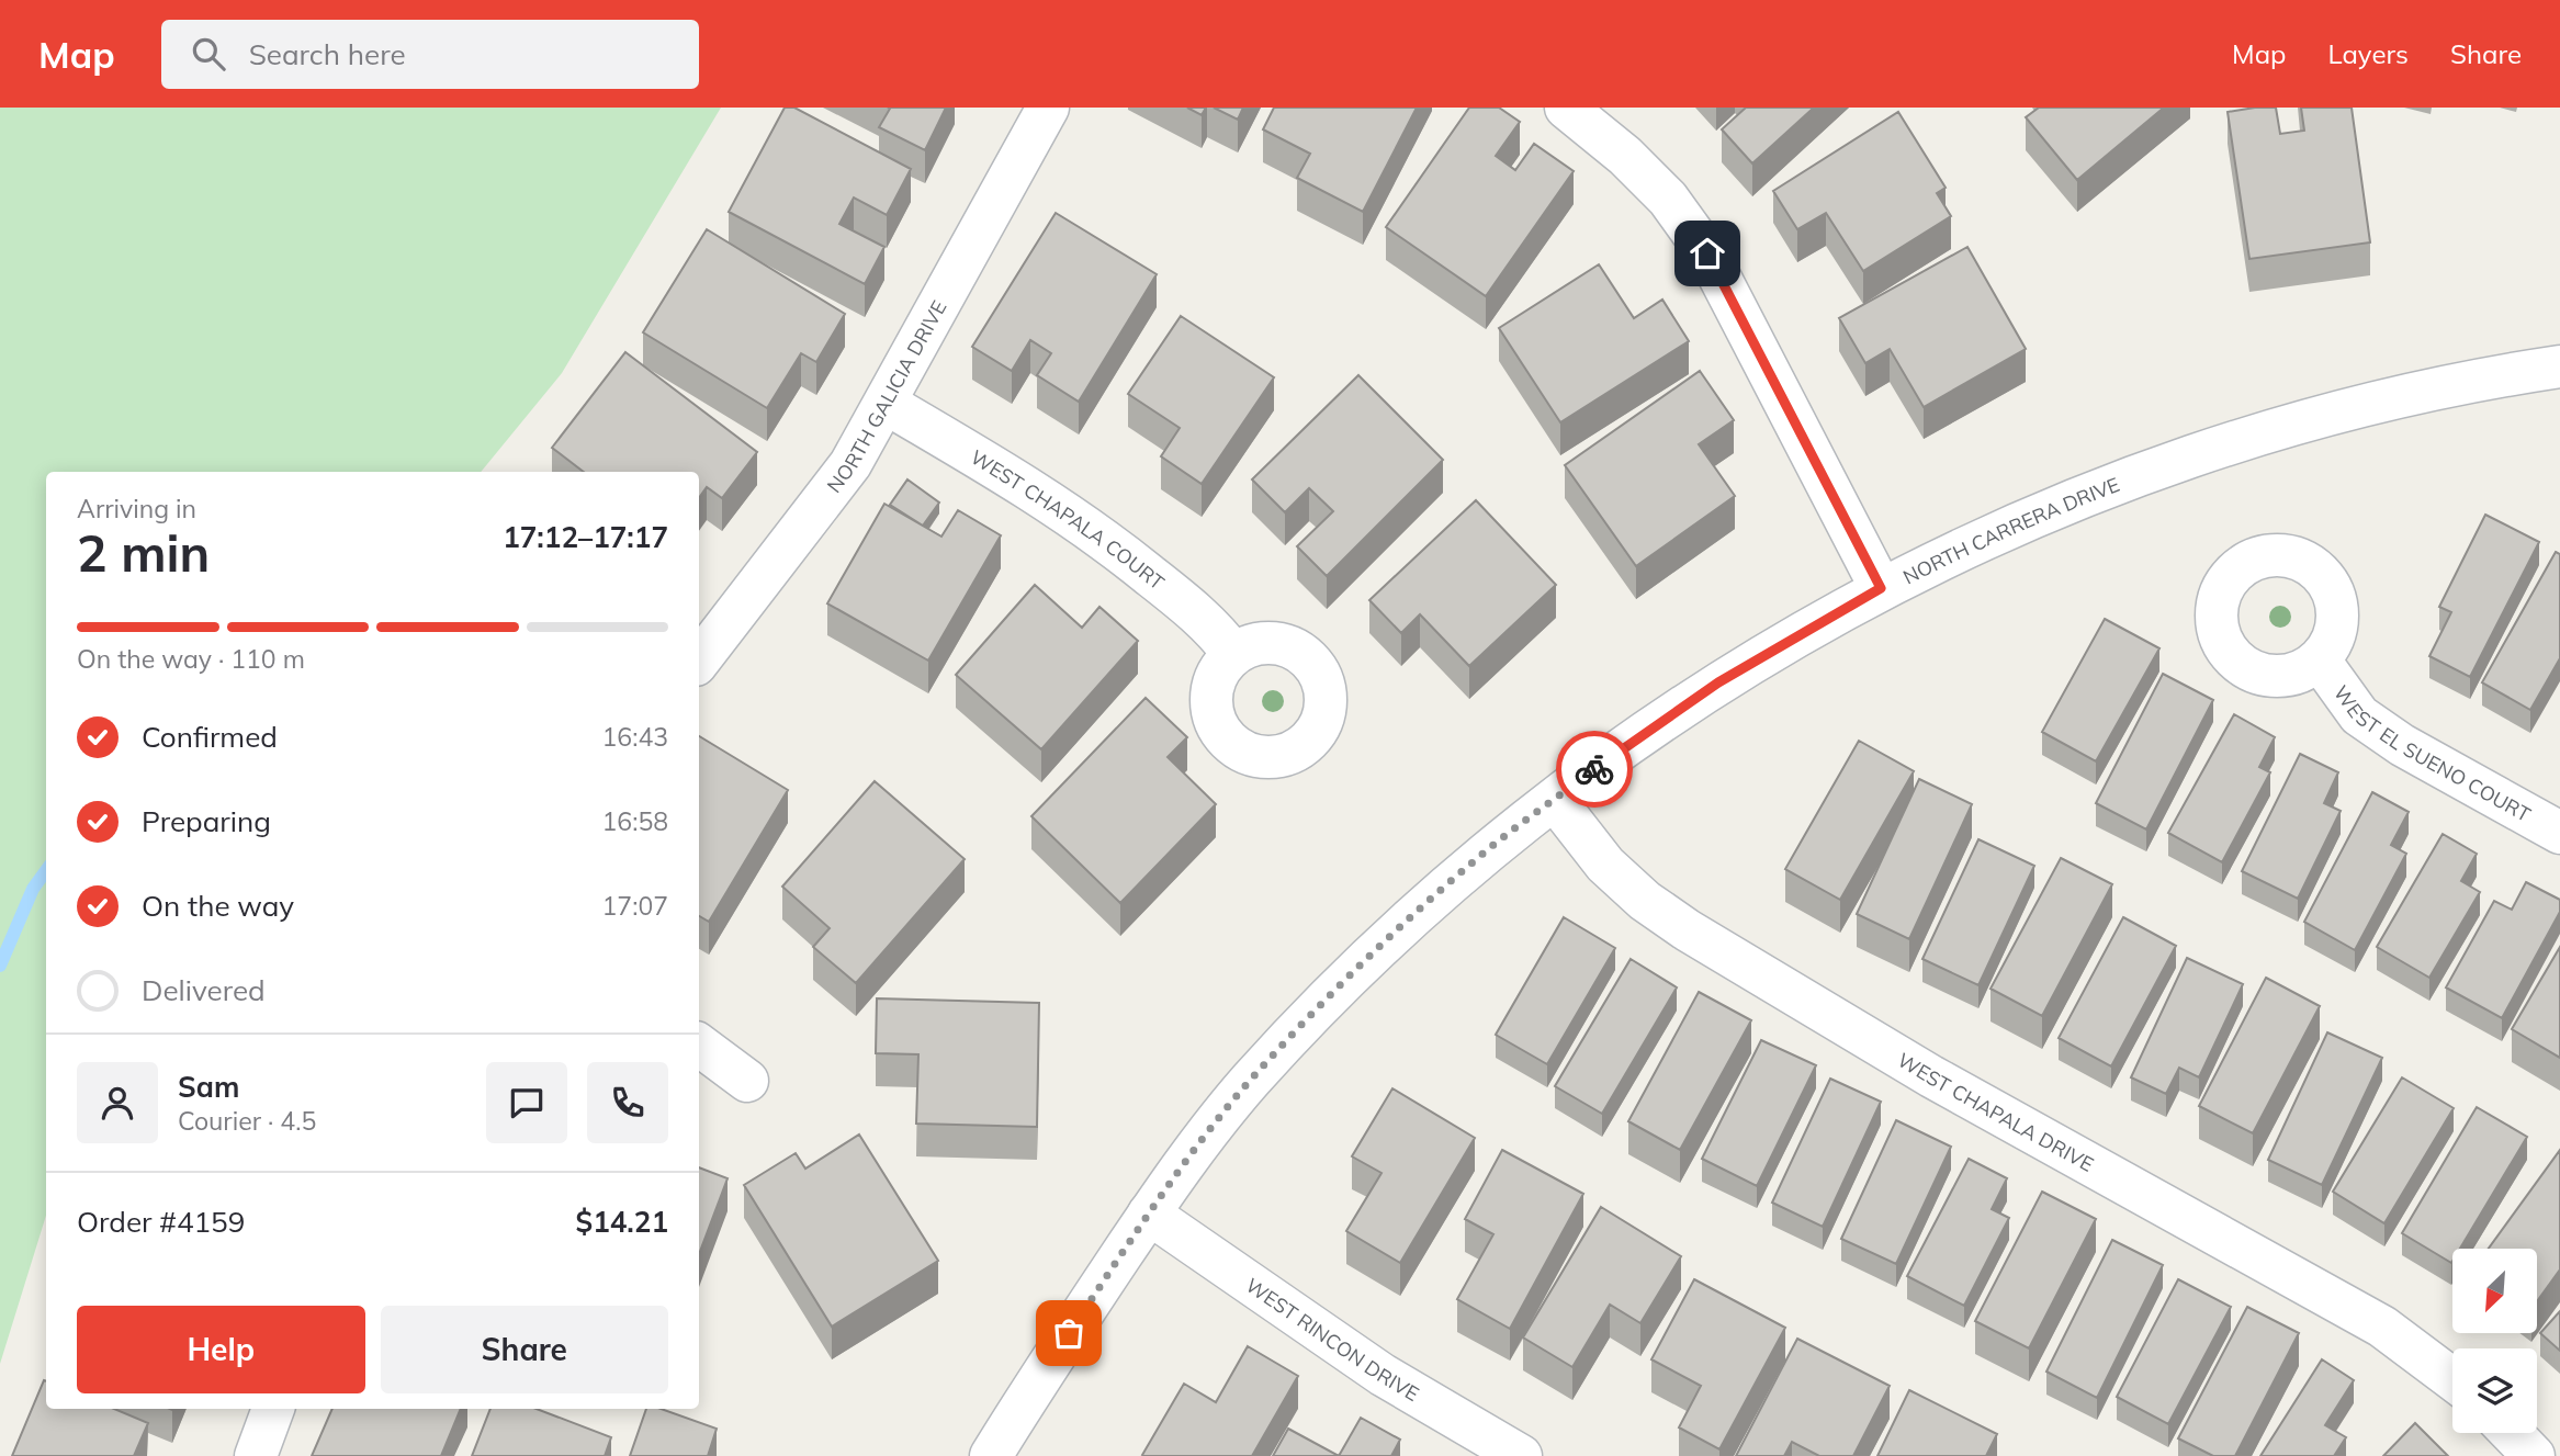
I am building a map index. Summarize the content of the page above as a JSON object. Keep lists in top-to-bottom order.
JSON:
{
  "streets": {
    "street": [
      "NORTH GALICIA DRIVE",
      "WEST CHAPALA COURT",
      "NORTH CARRERA DRIVE",
      "WEST EL SUENO COURT",
      "WEST CHAPALA DRIVE",
      "WEST RINCON DRIVE"
    ]
  },
  "crossings": [
    ["NORTH GALICIA DRIVE", "WEST CHAPALA COURT"],
    ["NORTH CARRERA DRIVE", "WEST CHAPALA DRIVE"],
    ["NORTH CARRERA DRIVE", "WEST RINCON DRIVE"]
  ],
  "north": "bottom left",
  "page": {
    "header": "Map",
    "search": "Search here",
    "nav": ["Map", "Layers", "Share"],
    "heading": ["2 min", "Arriving in", "17:12–17:17"],
    "panel": [
      "Sam",
      "Courier · 4.5",
      "Order #4159",
      "$14.21"
    ],
    "bar": "On the way · 110 m",
    "list": [
      ["Confirmed", "16:43"],
      ["Preparing", "16:58"],
      ["On the way", "17:07"],
      "Delivered"
    ],
    "buttons": ["Help", "Share"]
  }
}
